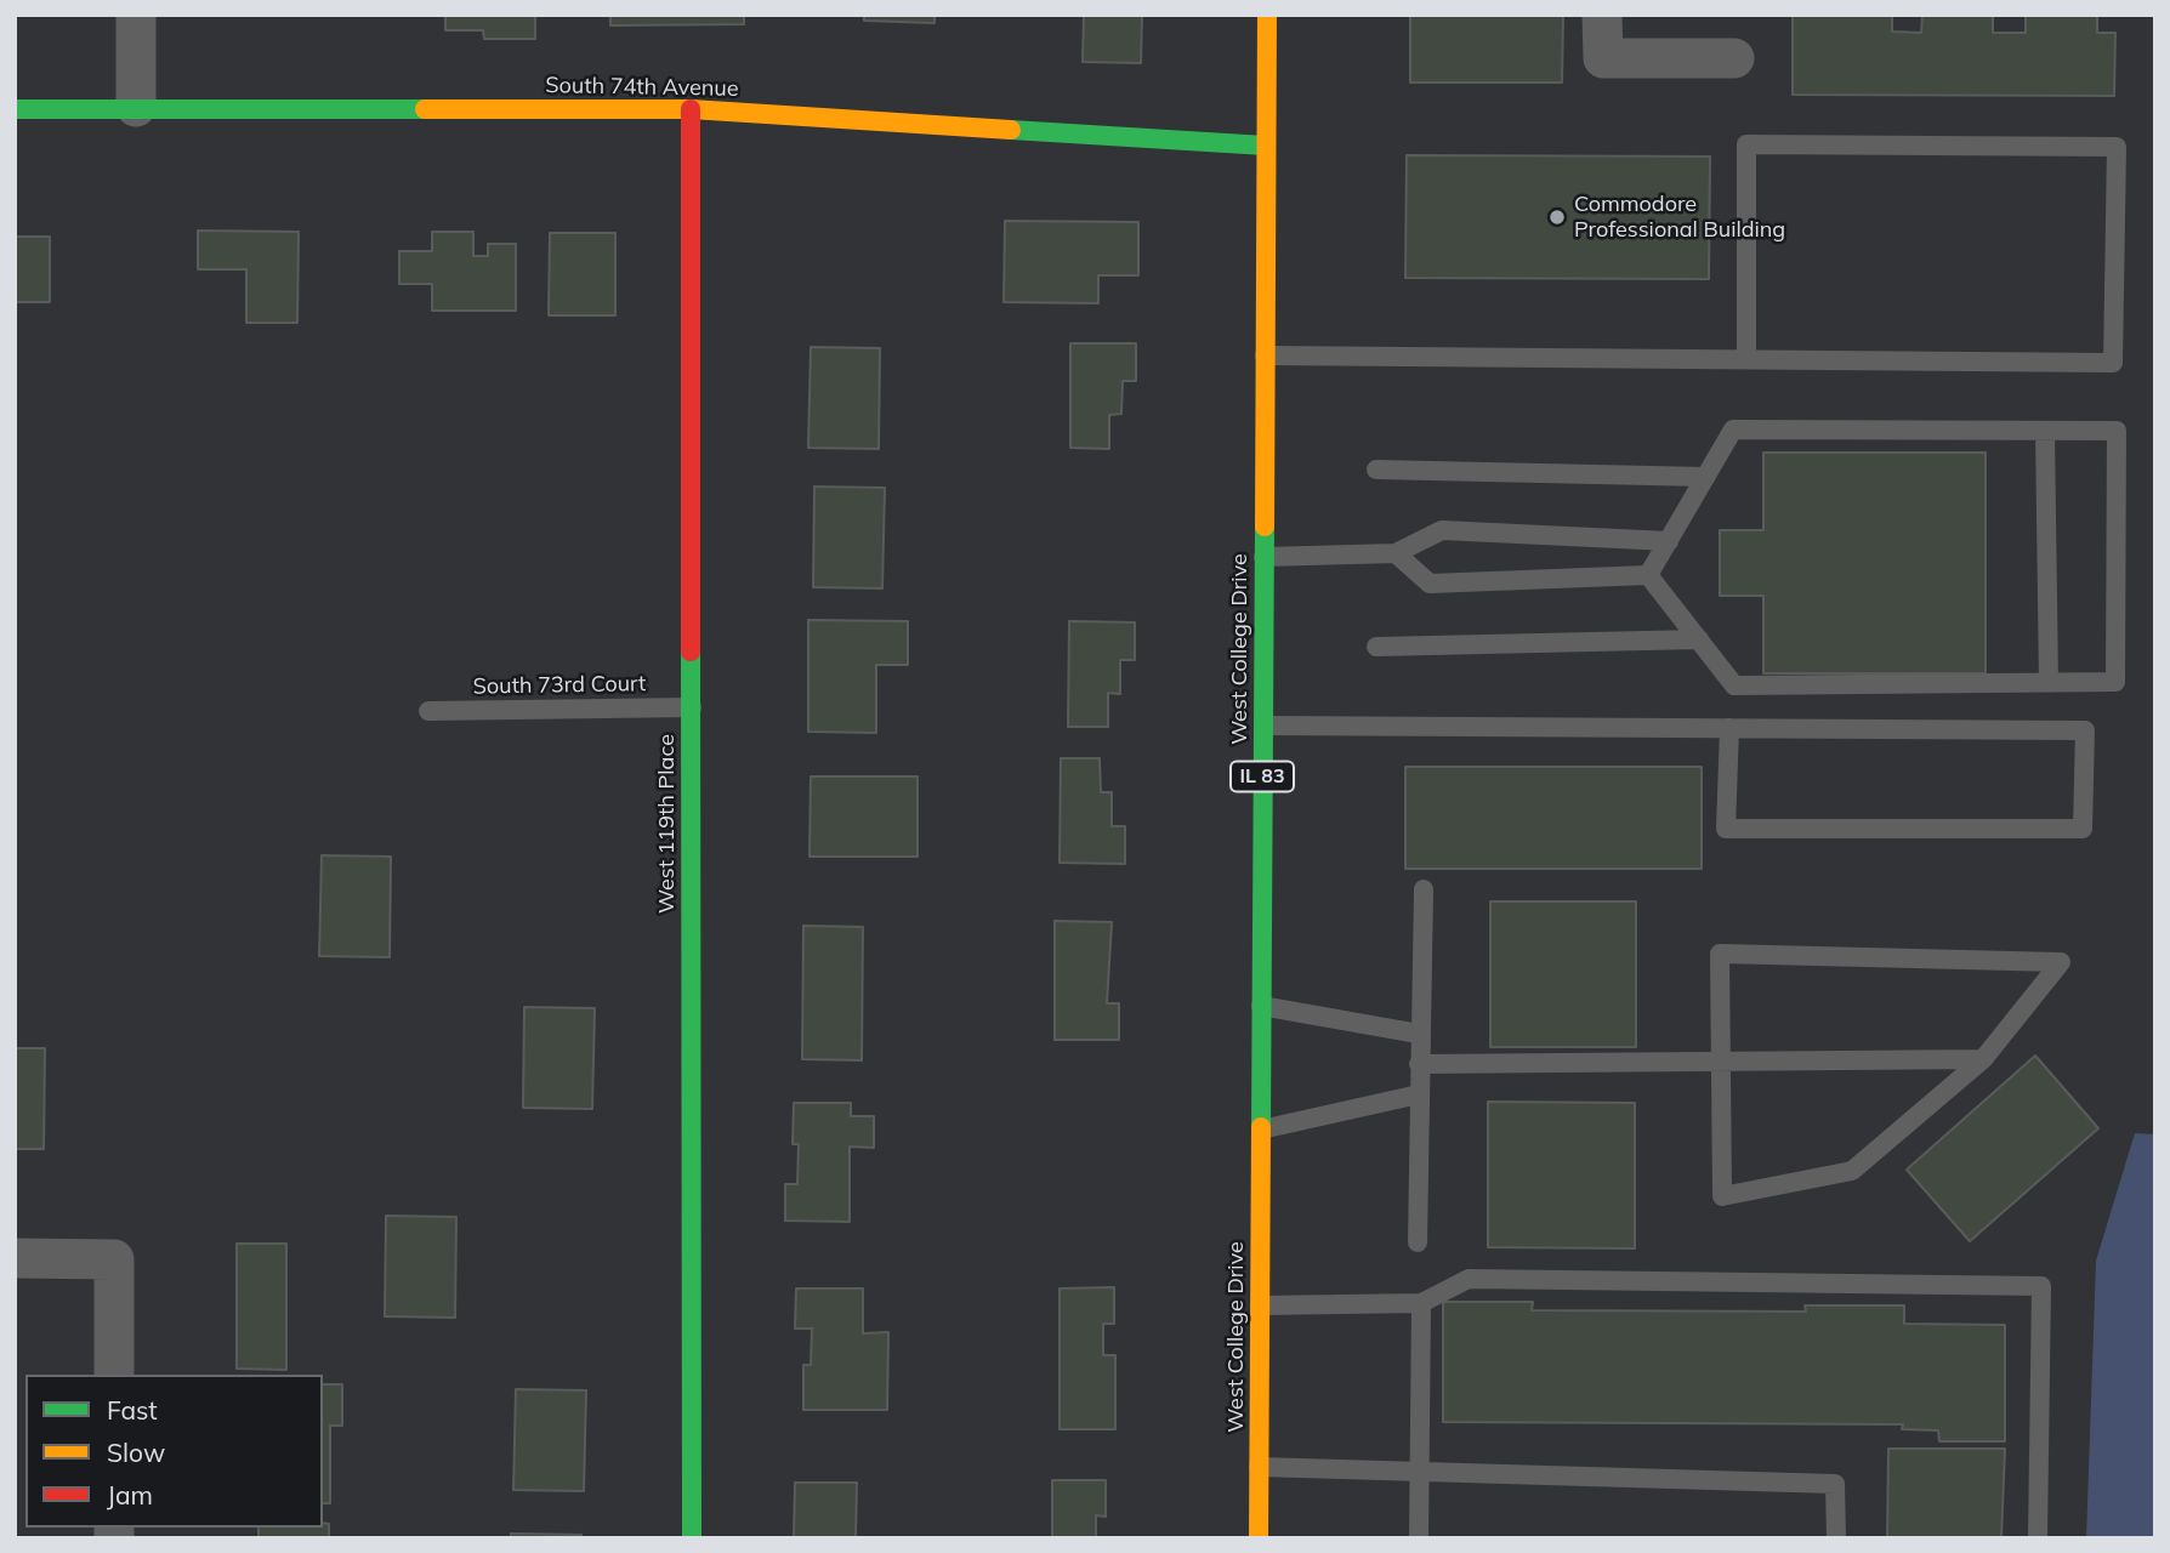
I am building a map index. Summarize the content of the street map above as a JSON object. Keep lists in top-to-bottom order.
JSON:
{
  "streets": {
    "street": [
      "South 74th Avenue",
      "West College Drive",
      "IL 83",
      "West 119th Place"
    ],
    "lane": ["South 73rd Court"]
  },
  "crossings": [
    ["South 74th Avenue", "West College Drive"],
    ["South 74th Avenue", "West 119th Place"],
    ["South 73rd Court", "West 119th Place"]
  ],
  "places": ["Commodore Professional Building"],
  "legend": ["Fast", "Slow", "Jam"]
}
